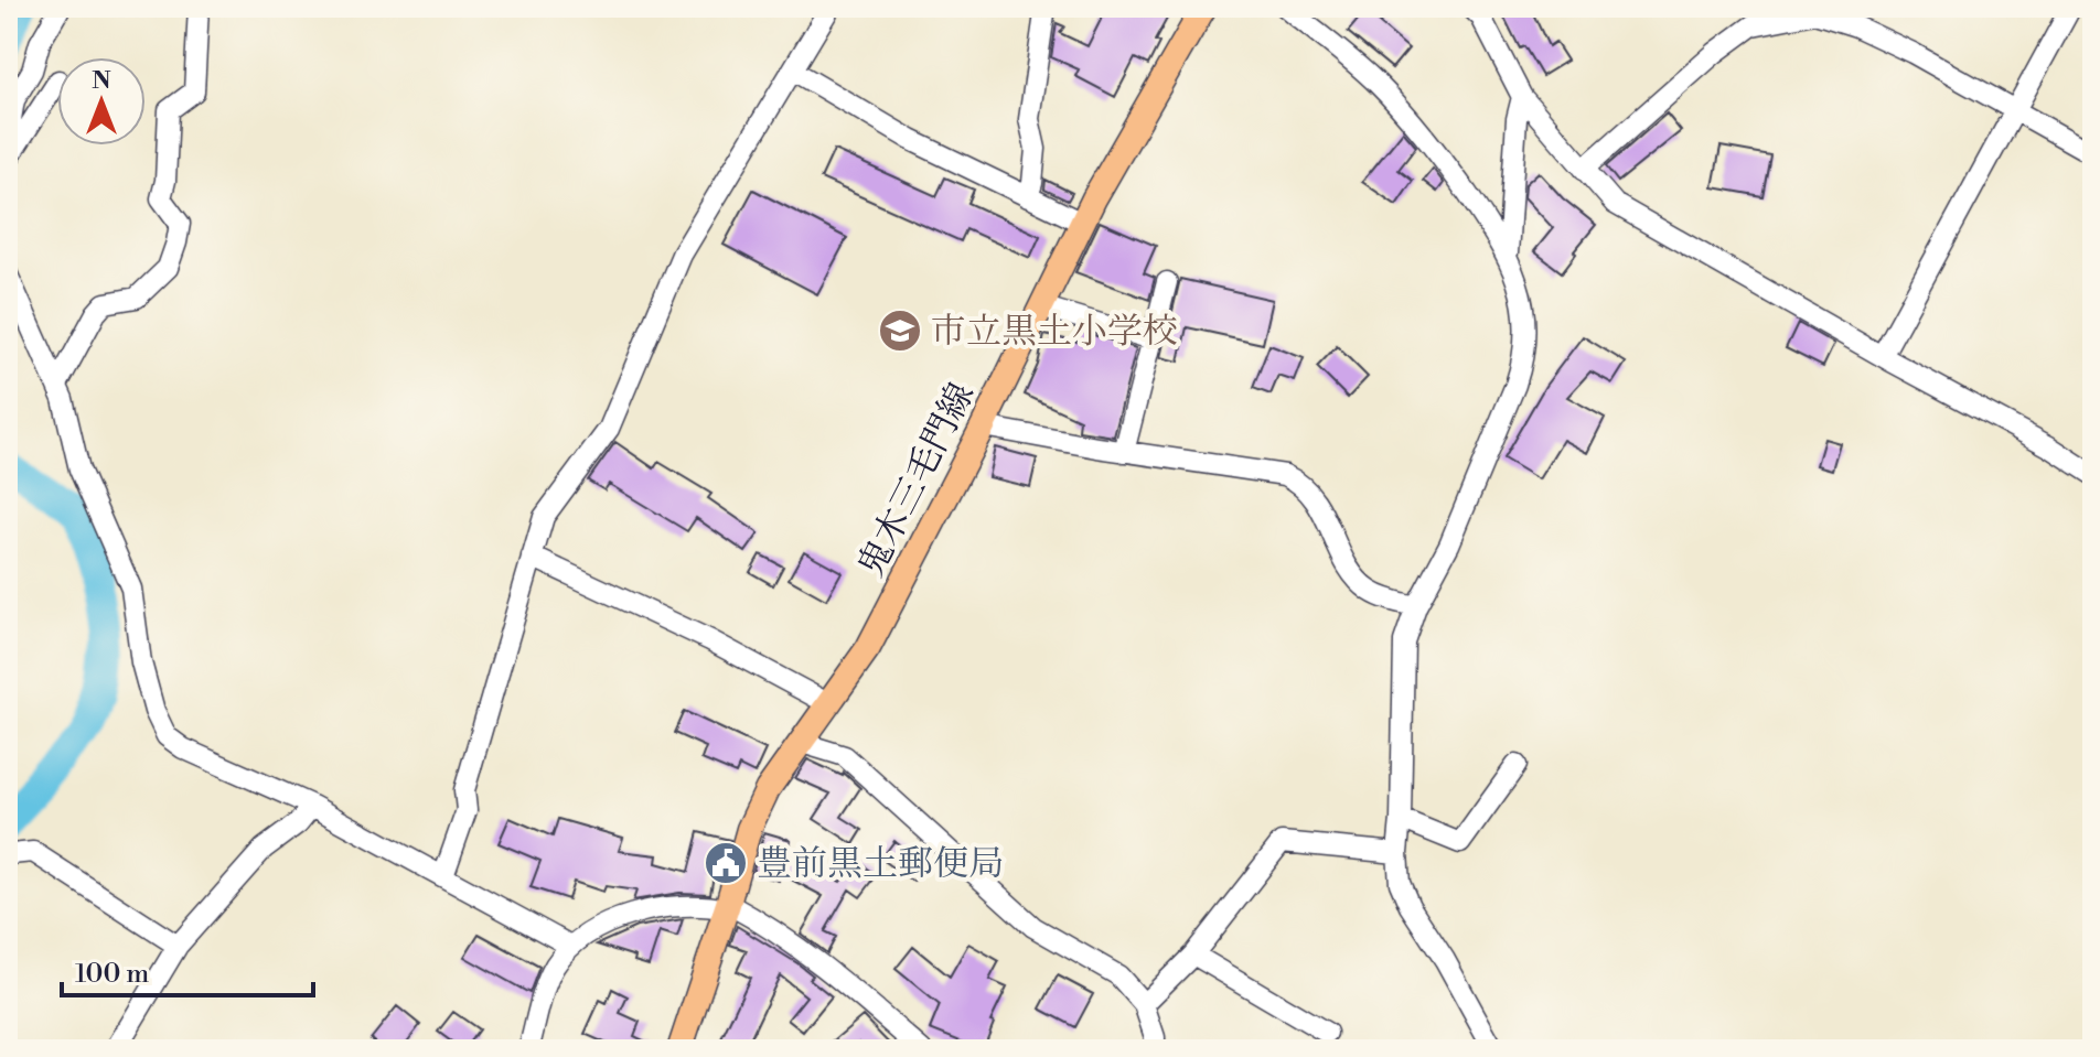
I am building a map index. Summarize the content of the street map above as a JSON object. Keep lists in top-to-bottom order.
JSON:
{
  "streets": {
    "main road": ["鬼木三毛門線"]
  },
  "places": {
    "school or university": ["市立黒土小学校"],
    "public building": ["豊前黒土郵便局"]
  },
  "scale_bar": "100 m",
  "north": "top"
}
